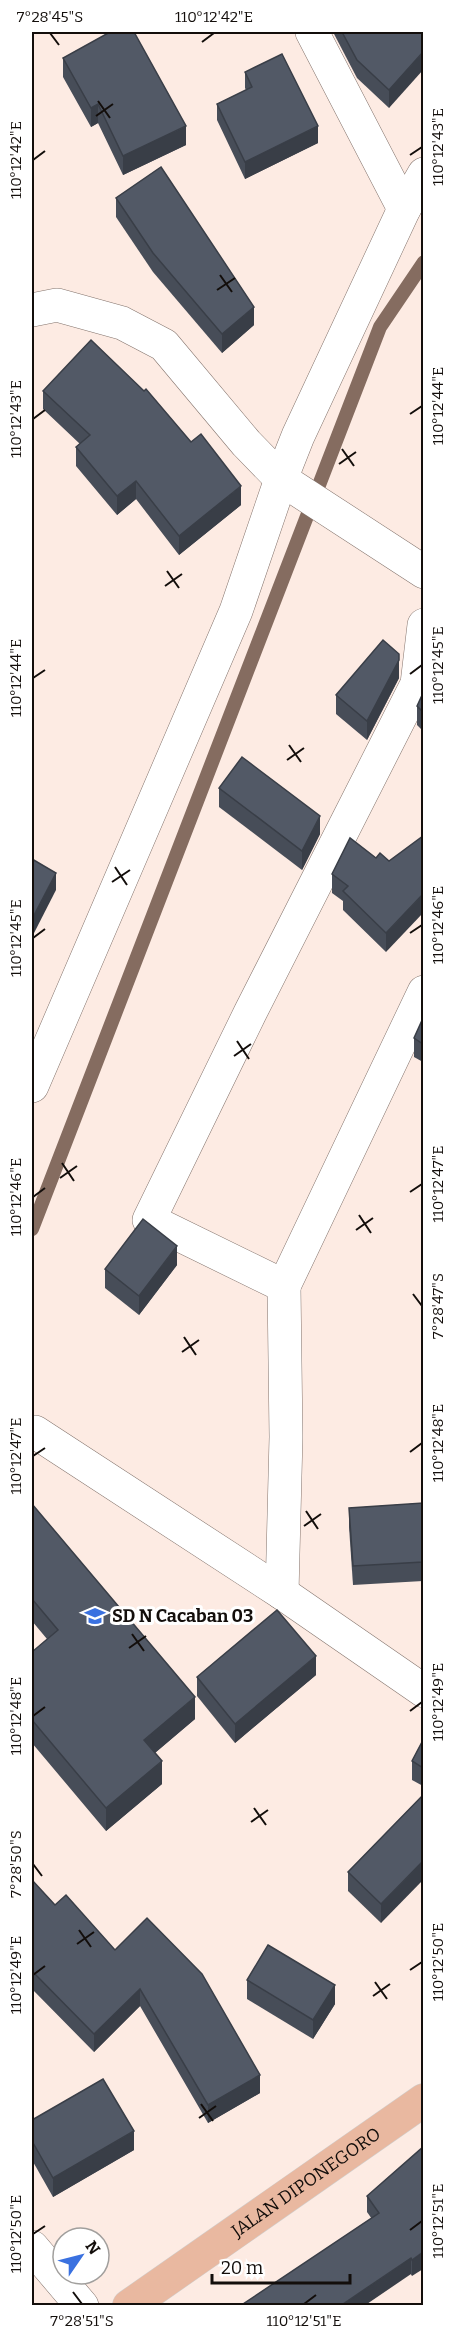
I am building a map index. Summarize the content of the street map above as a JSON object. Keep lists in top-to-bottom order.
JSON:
{
  "streets": {
    "main road": ["JALAN DIPONEGORO"]
  },
  "places": {
    "school or university": ["SD N Cacaban 03"]
  },
  "scale_bar": "20 m",
  "north": "top right",
  "coordinates": [
    "7°28'45\"S",
    "110°12'42\"E",
    "110°12'43\"E",
    "110°12'44\"E",
    "110°12'45\"E",
    "110°12'46\"E",
    "110°12'47\"E",
    "7°28'47\"S",
    "110°12'48\"E",
    "110°12'49\"E",
    "7°28'50\"S",
    "110°12'50\"E",
    "110°12'51\"E",
    "7°28'51\"S"
  ]
}
